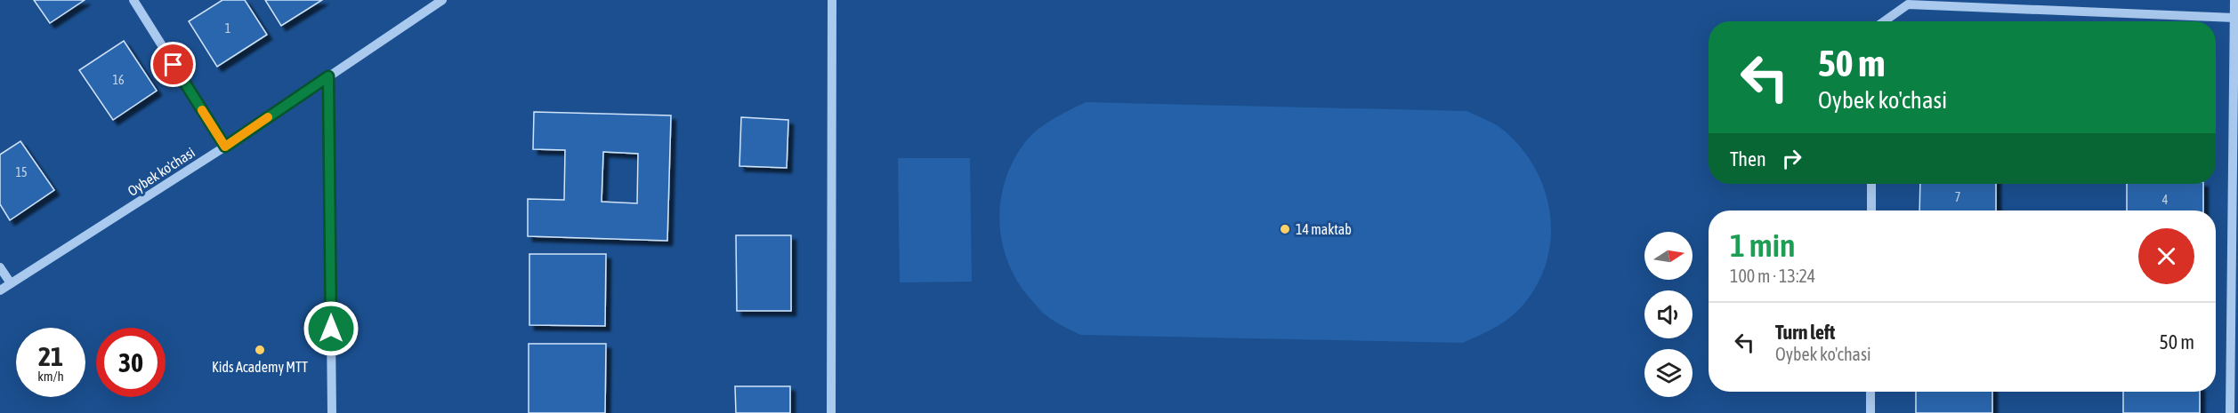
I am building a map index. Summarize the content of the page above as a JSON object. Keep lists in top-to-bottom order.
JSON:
{
  "streets": {
    "street": ["Oybek ko'chasi"]
  },
  "places": ["14 maktab", "Kids Academy MTT"],
  "house_numbers": [
    "1",
    "16",
    "15",
    "7",
    "4"
  ],
  "north": "right",
  "page": {
    "turn": ["50 m", "Oybek ko'chasi"],
    "then": "Then",
    "heading": ["1 min", "100 m · 13:24"],
    "list": [
      {
        "name": "Turn left",
        "note": "Oybek ko'chasi",
        "value": "50 m"
      }
    ],
    "speed": "21 km/h",
    "limit": "30"
  }
}
